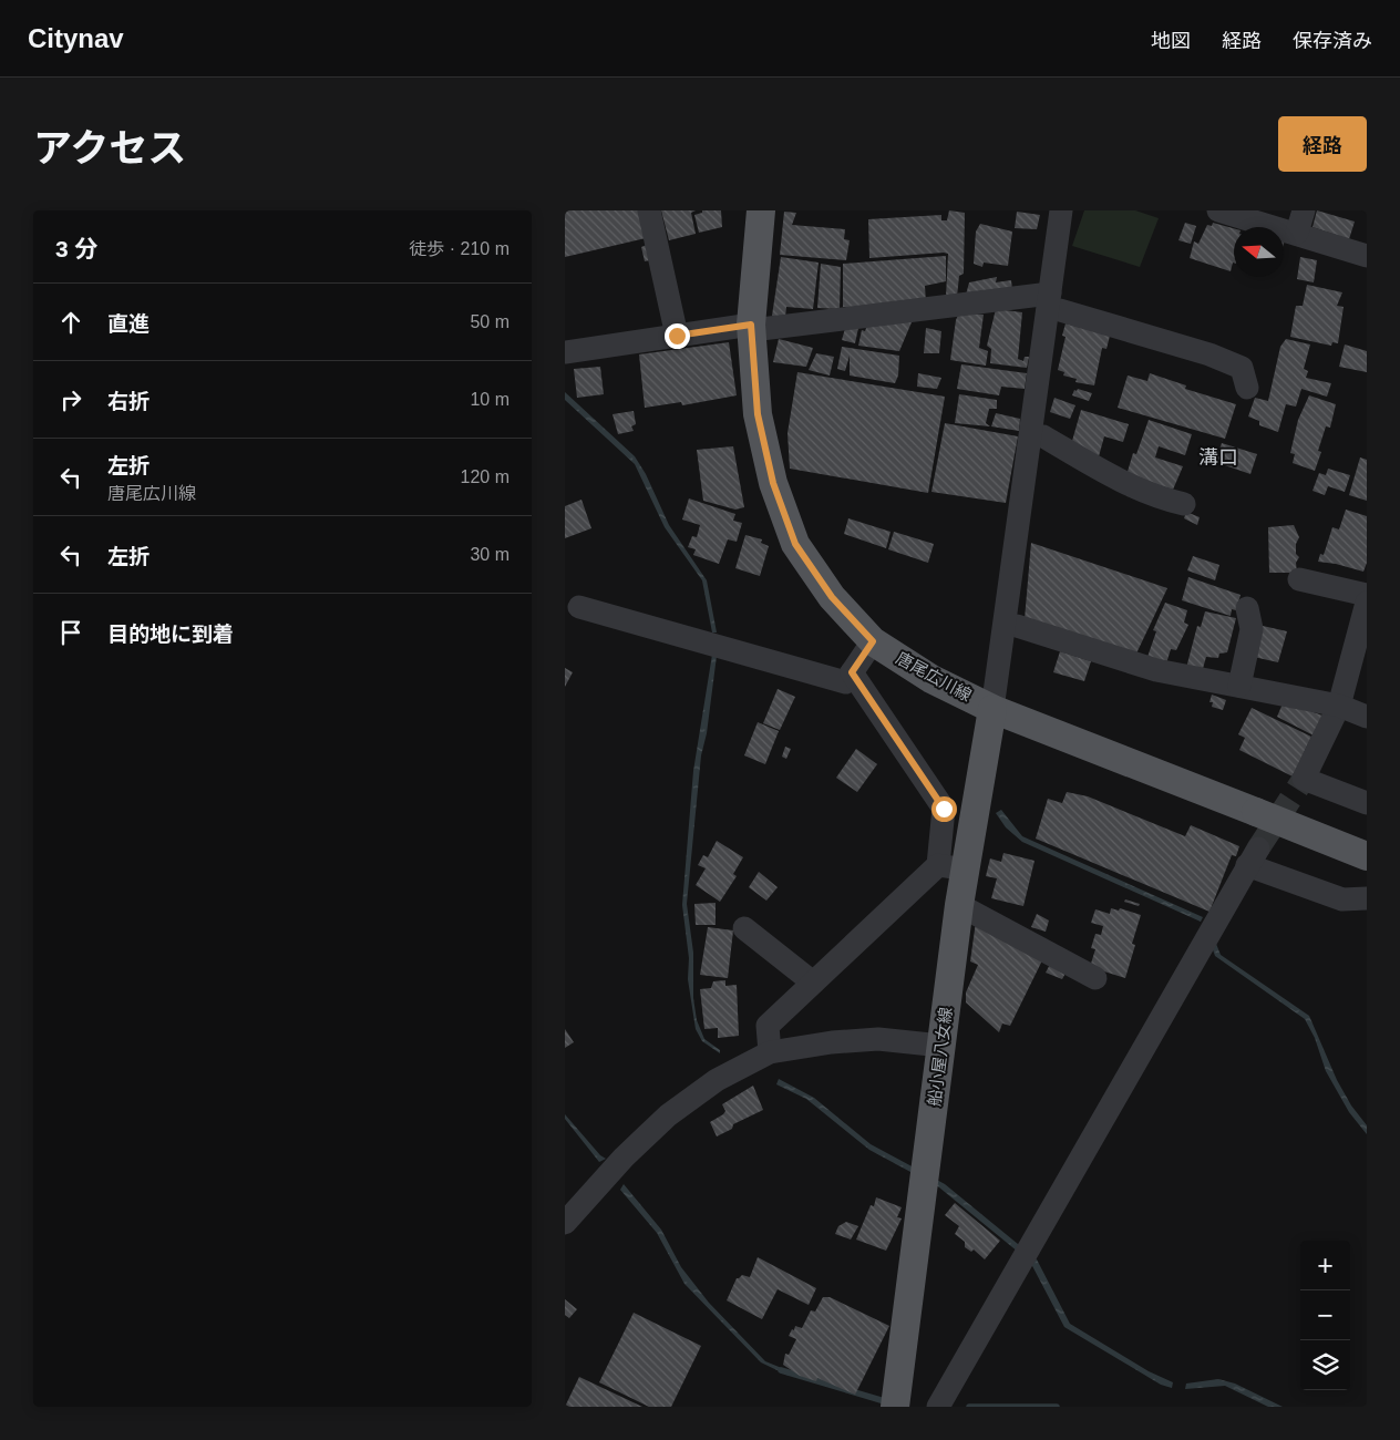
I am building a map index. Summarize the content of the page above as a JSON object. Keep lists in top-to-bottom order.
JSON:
{
  "streets": {
    "main road": ["唐尾広川線", "船小屋八女線"]
  },
  "crossings": [
    ["唐尾広川線", "船小屋八女線"]
  ],
  "districts": ["溝口"],
  "north": "left",
  "page": {
    "header": "Citynav",
    "nav": ["地図", "経路", "保存済み"],
    "title": "アクセス",
    "buttons": "経路",
    "heading": ["3 分", "徒歩 · 210 m"],
    "list": [
      ["直進", "50 m"],
      ["右折", "10 m"],
      ["左折", "唐尾広川線", "120 m"],
      ["左折", "30 m"],
      "目的地に到着"
    ],
    "map_buttons": ["+", "−"]
  }
}
